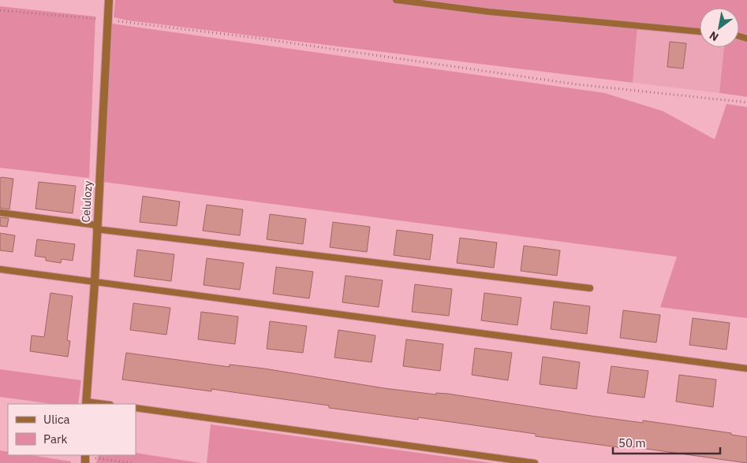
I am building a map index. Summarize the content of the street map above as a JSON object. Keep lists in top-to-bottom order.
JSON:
{
  "streets": {
    "street": ["Celulozy"]
  },
  "legend": ["Ulica", "Park"],
  "scale_bar": "50 m",
  "north": "bottom left"
}
